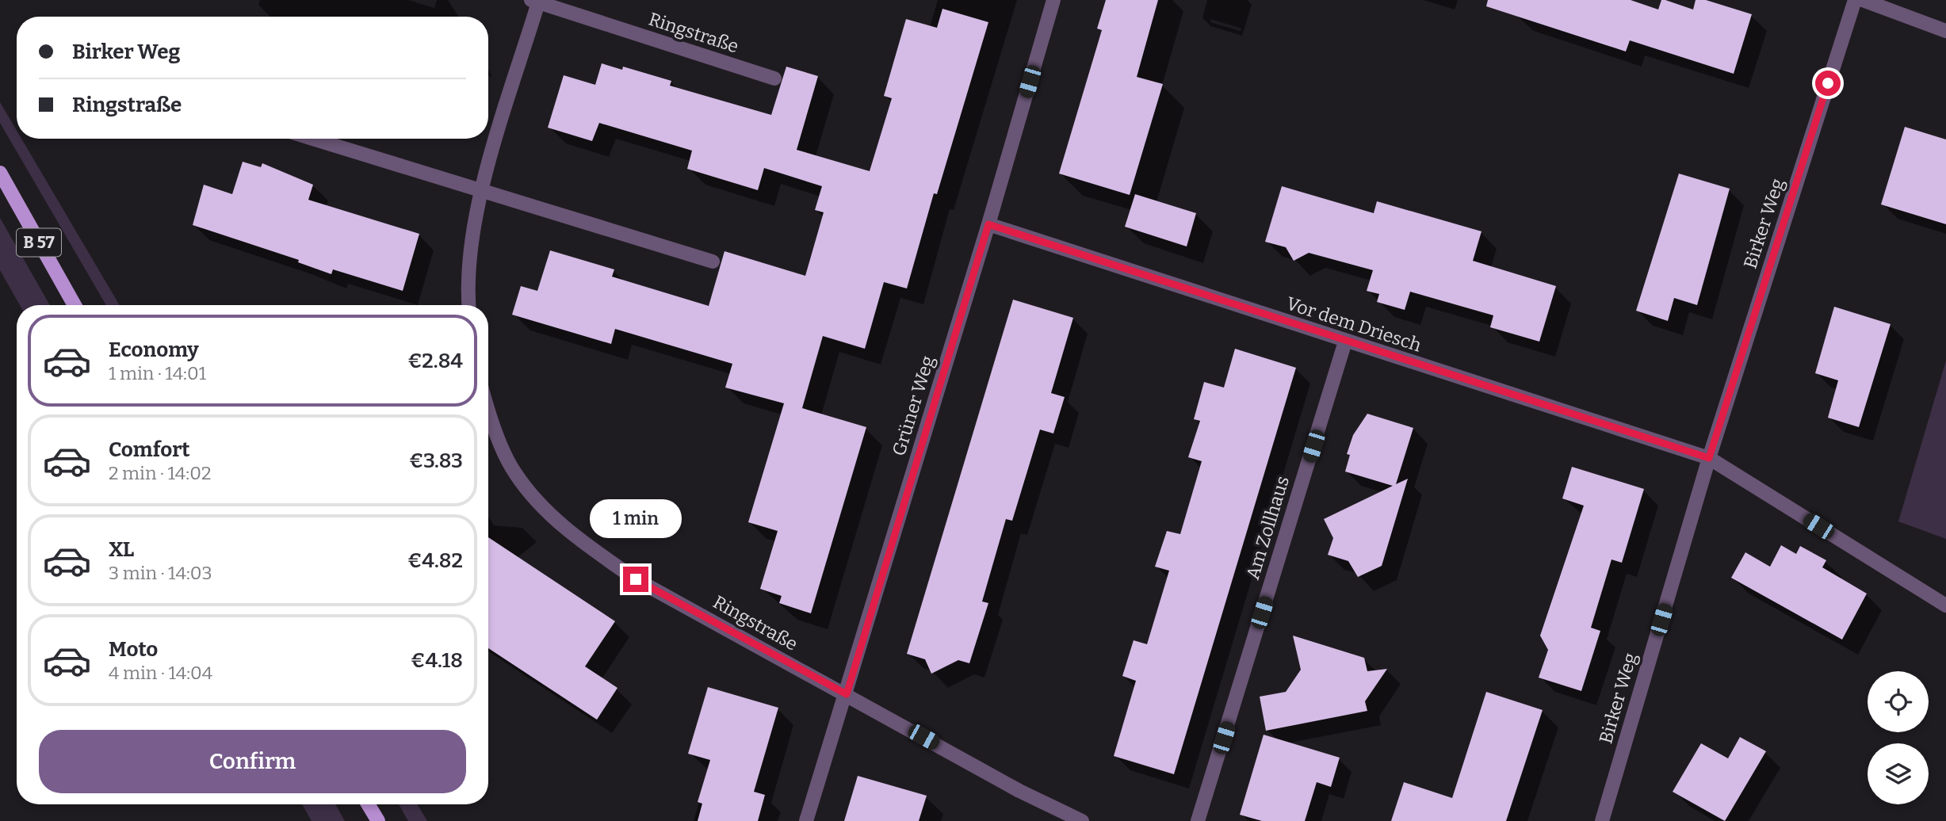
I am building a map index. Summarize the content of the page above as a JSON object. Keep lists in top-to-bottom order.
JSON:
{
  "streets": {
    "main road": ["B 57"],
    "street": [
      "Ringstraße",
      "Birker Weg",
      "Vor dem Driesch",
      "Grüner Weg",
      "Am Zollhaus"
    ]
  },
  "crossings": [
    ["Ringstraße", "Grüner Weg"],
    ["Birker Weg", "Vor dem Driesch"],
    ["Vor dem Driesch", "Grüner Weg"],
    ["Vor dem Driesch", "Am Zollhaus"]
  ],
  "page": {
    "banner": ["Birker Weg", "Ringstraße"],
    "list": [
      {
        "name": "Economy",
        "note": "1 min · 14:01",
        "value": "€2.84"
      },
      {
        "name": "Comfort",
        "note": "2 min · 14:02",
        "value": "€3.83"
      },
      {
        "name": "XL",
        "note": "3 min · 14:03",
        "value": "€4.82"
      },
      {
        "name": "Moto",
        "note": "4 min · 14:04",
        "value": "€4.18"
      }
    ],
    "bubble": "1 min",
    "buttons": "Confirm"
  }
}
